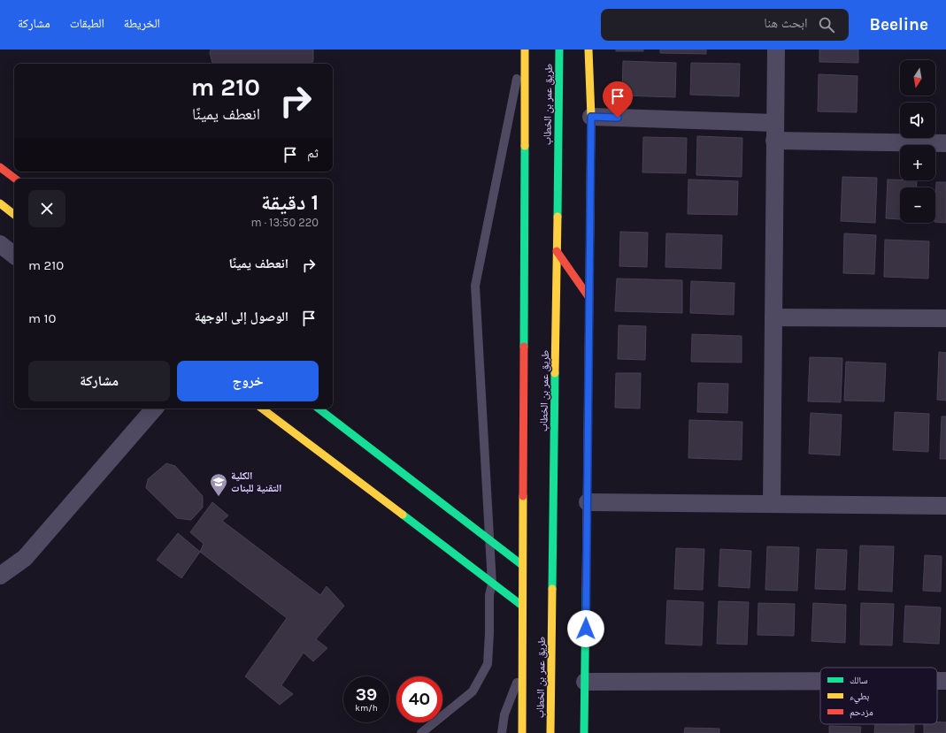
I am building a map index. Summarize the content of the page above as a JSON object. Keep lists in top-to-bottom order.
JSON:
{
  "streets": {
    "main road": ["طريق عمر بن الخطاب"]
  },
  "places": {
    "school or university": ["الكلية التقنية للبنات"]
  },
  "legend": ["سالك", "بطيء", "مزدحم"],
  "north": "bottom",
  "page": {
    "header": "Beeline",
    "search": "ابحث هنا",
    "nav": ["الخريطة", "الطبقات", "مشاركة"],
    "map_buttons": ["+", "−"],
    "turn": ["210 m", "انعطف يمينًا"],
    "then": "ثم",
    "heading": ["1 دقيقة", "220 m · 13:50"],
    "list": [
      {
        "name": "انعطف يمينًا",
        "value": "210 m"
      },
      {
        "name": "الوصول إلى الوجهة",
        "value": "10 m"
      }
    ],
    "buttons": ["خروج", "مشاركة"],
    "speed": "39 km/h",
    "limit": "40"
  }
}
